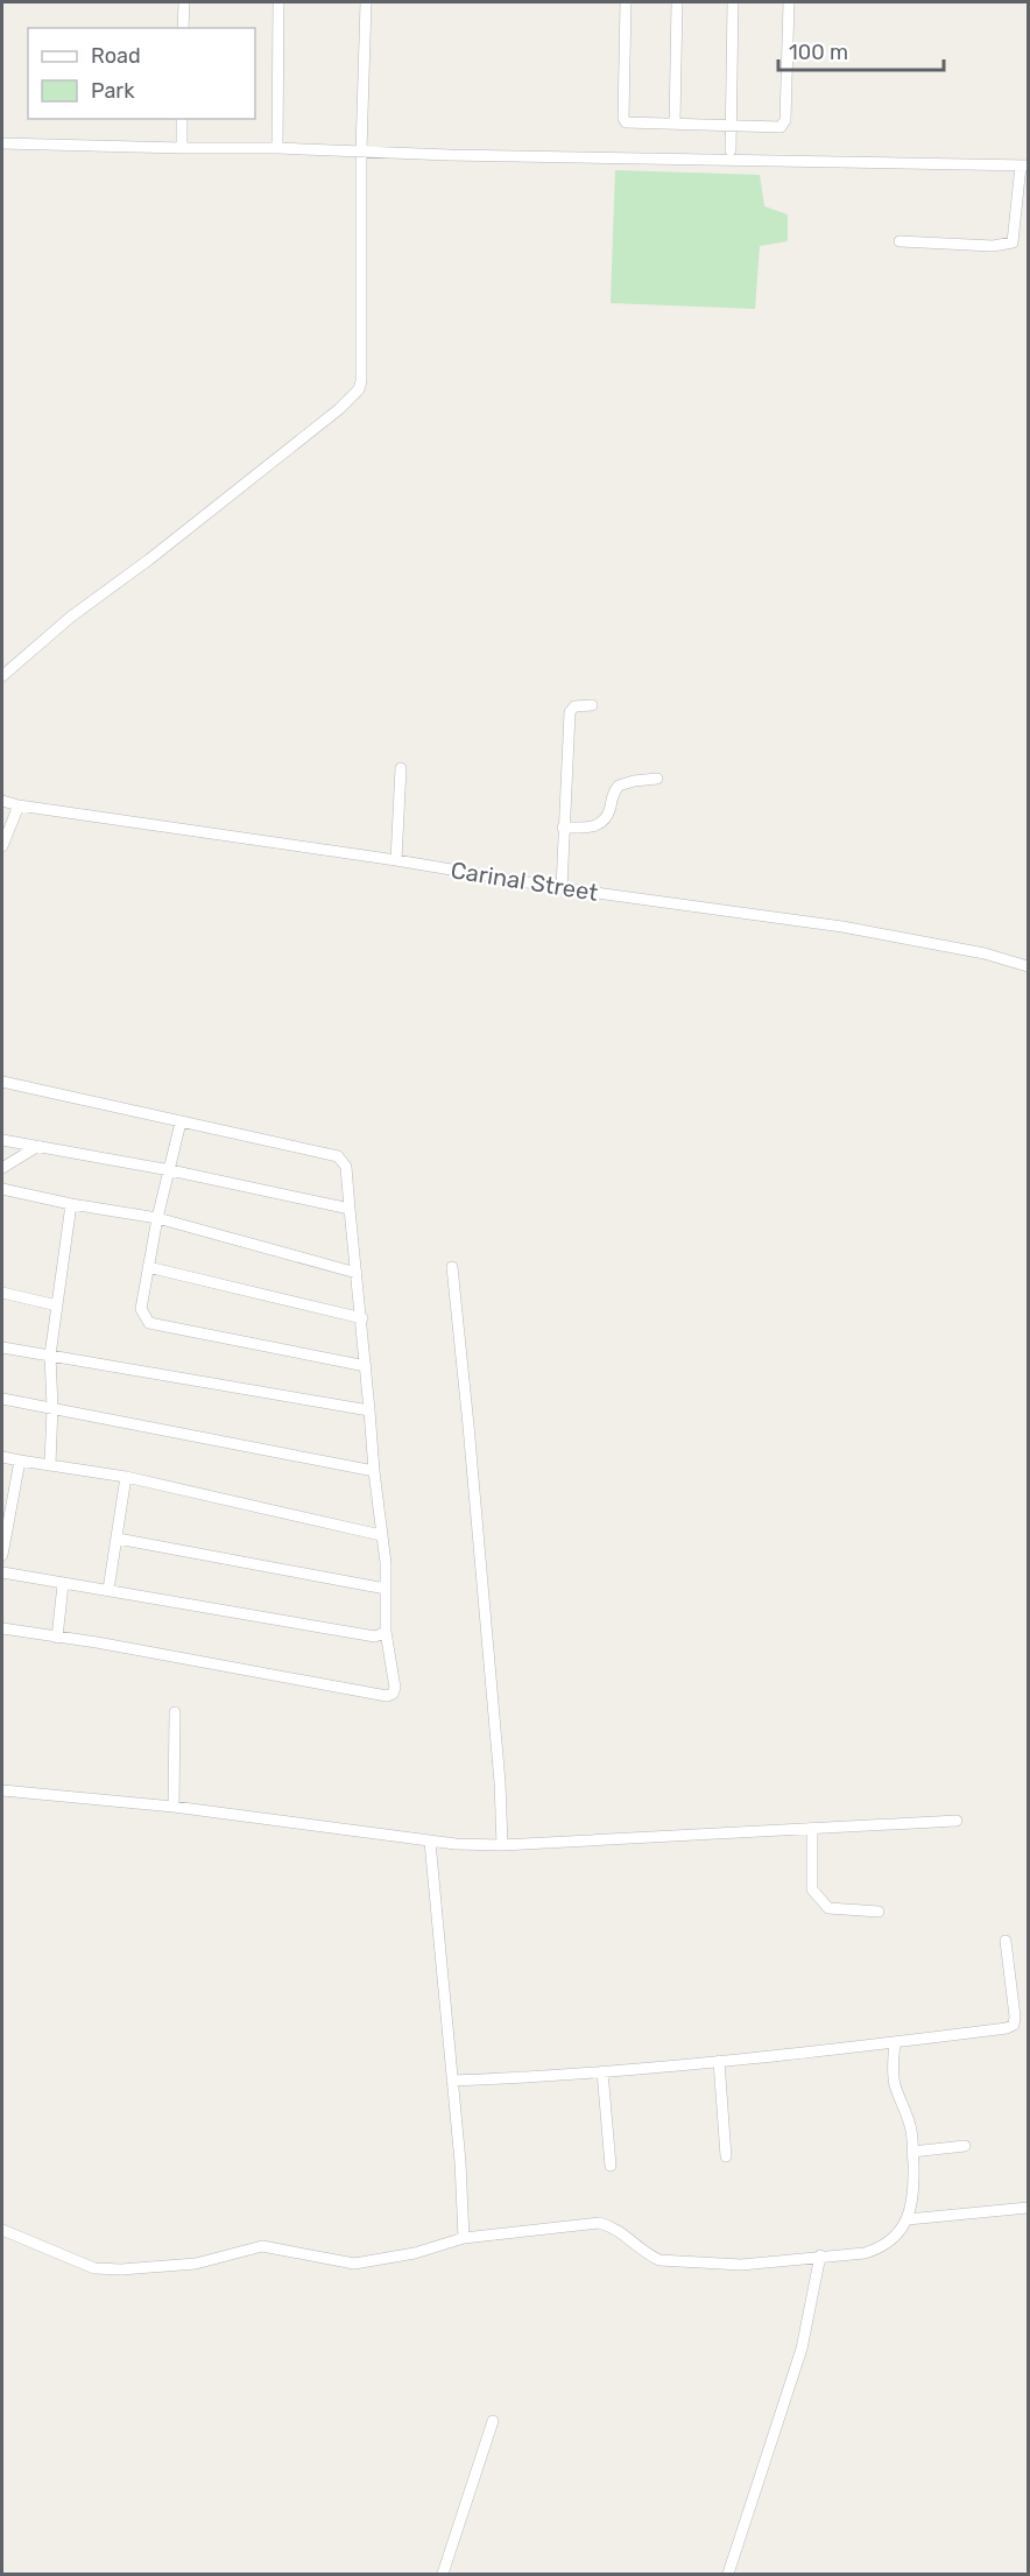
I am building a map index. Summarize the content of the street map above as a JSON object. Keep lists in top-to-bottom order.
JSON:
{
  "streets": {
    "street": ["Carinal Street"]
  },
  "legend": ["Road", "Park"],
  "scale_bar": "100 m"
}
